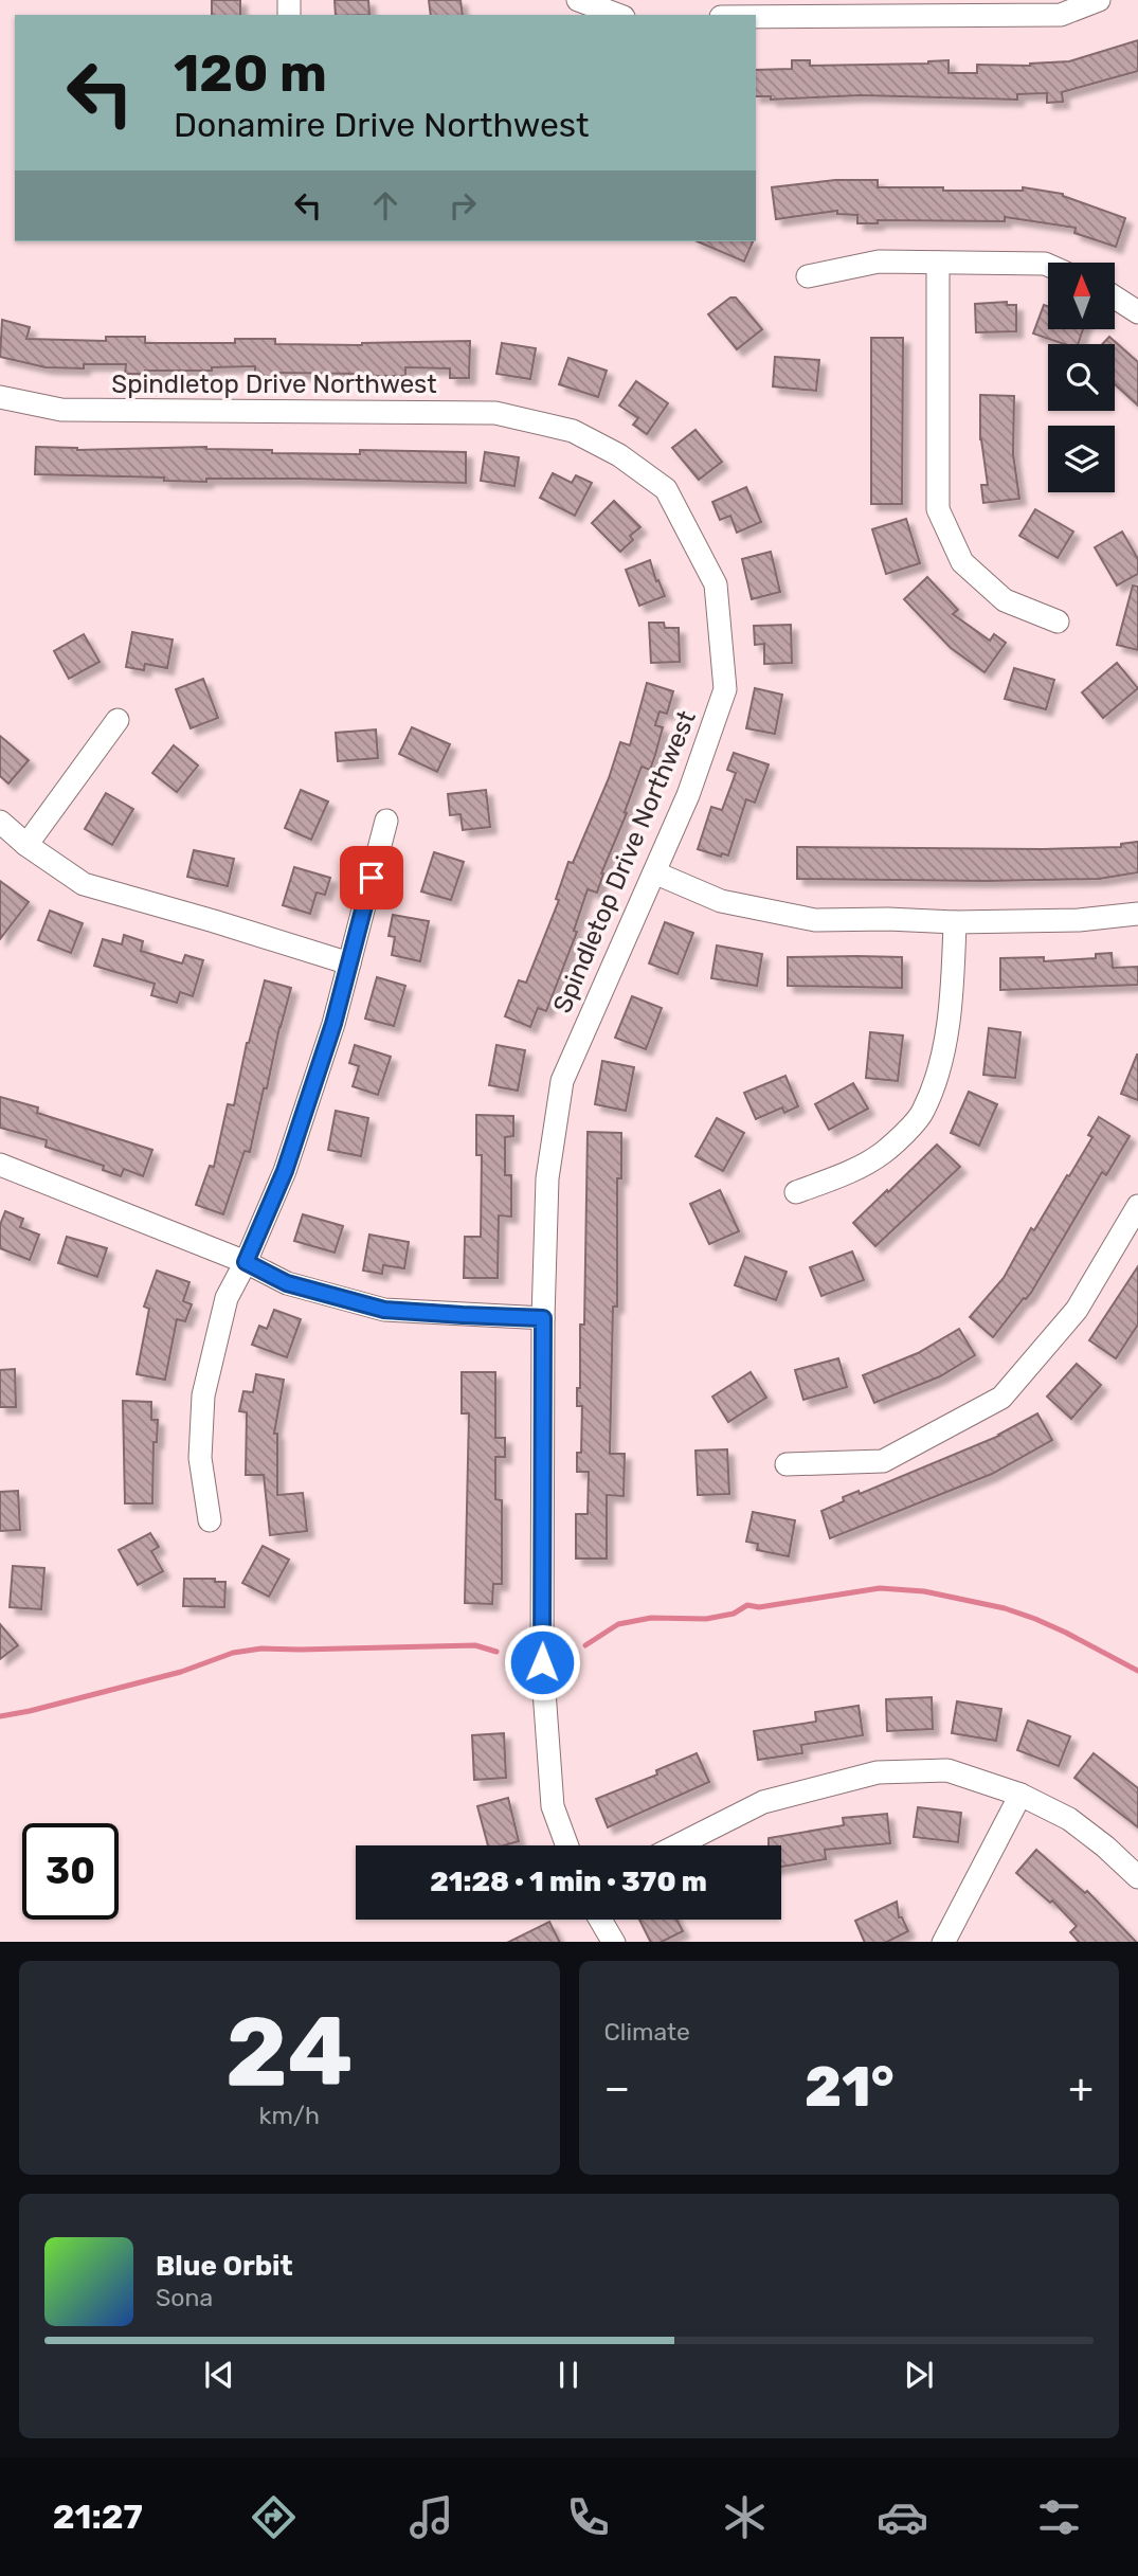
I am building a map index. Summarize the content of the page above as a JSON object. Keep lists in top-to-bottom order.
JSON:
{
  "streets": {
    "street": ["Spindletop Drive Northwest"]
  },
  "north": "top",
  "page": {
    "turn": ["120 m", "Donamire Drive Northwest"],
    "limit": "30",
    "trip": "21:28 · 1 min · 370 m",
    "tile": [
      ["24", "km/h"],
      "Climate"
    ],
    "heat": ["−", "21°", "+"],
    "song": ["Blue Orbit", "Sona"],
    "tabs": "21:27"
  }
}
